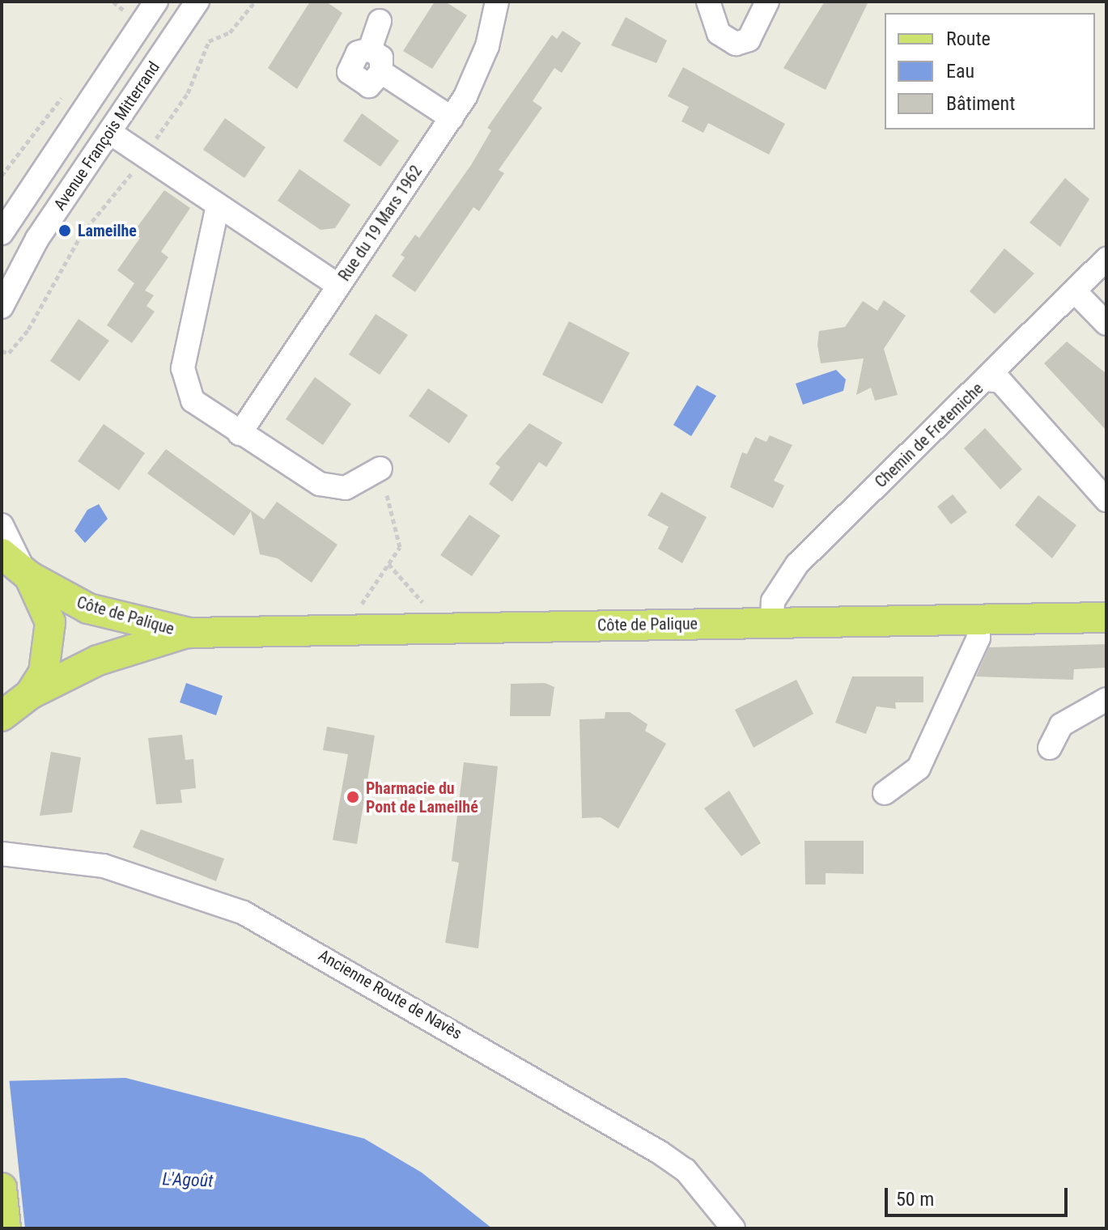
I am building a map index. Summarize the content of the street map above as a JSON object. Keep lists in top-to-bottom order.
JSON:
{
  "streets": {
    "main road": ["Côte de Palique"],
    "street": [
      "Avenue François Mitterrand",
      "Rue du 19 Mars 1962",
      "Chemin de Fretemiche",
      "Ancienne Route de Navès"
    ]
  },
  "crossings": [
    ["Chemin de Fretemiche", "Côte de Palique"]
  ],
  "water": ["L'Agoût"],
  "places": ["Lameilhe", "Pharmacie du Pont de Lameilhé"],
  "legend": ["Route", "Eau", "Bâtiment"],
  "scale_bar": "50 m"
}
